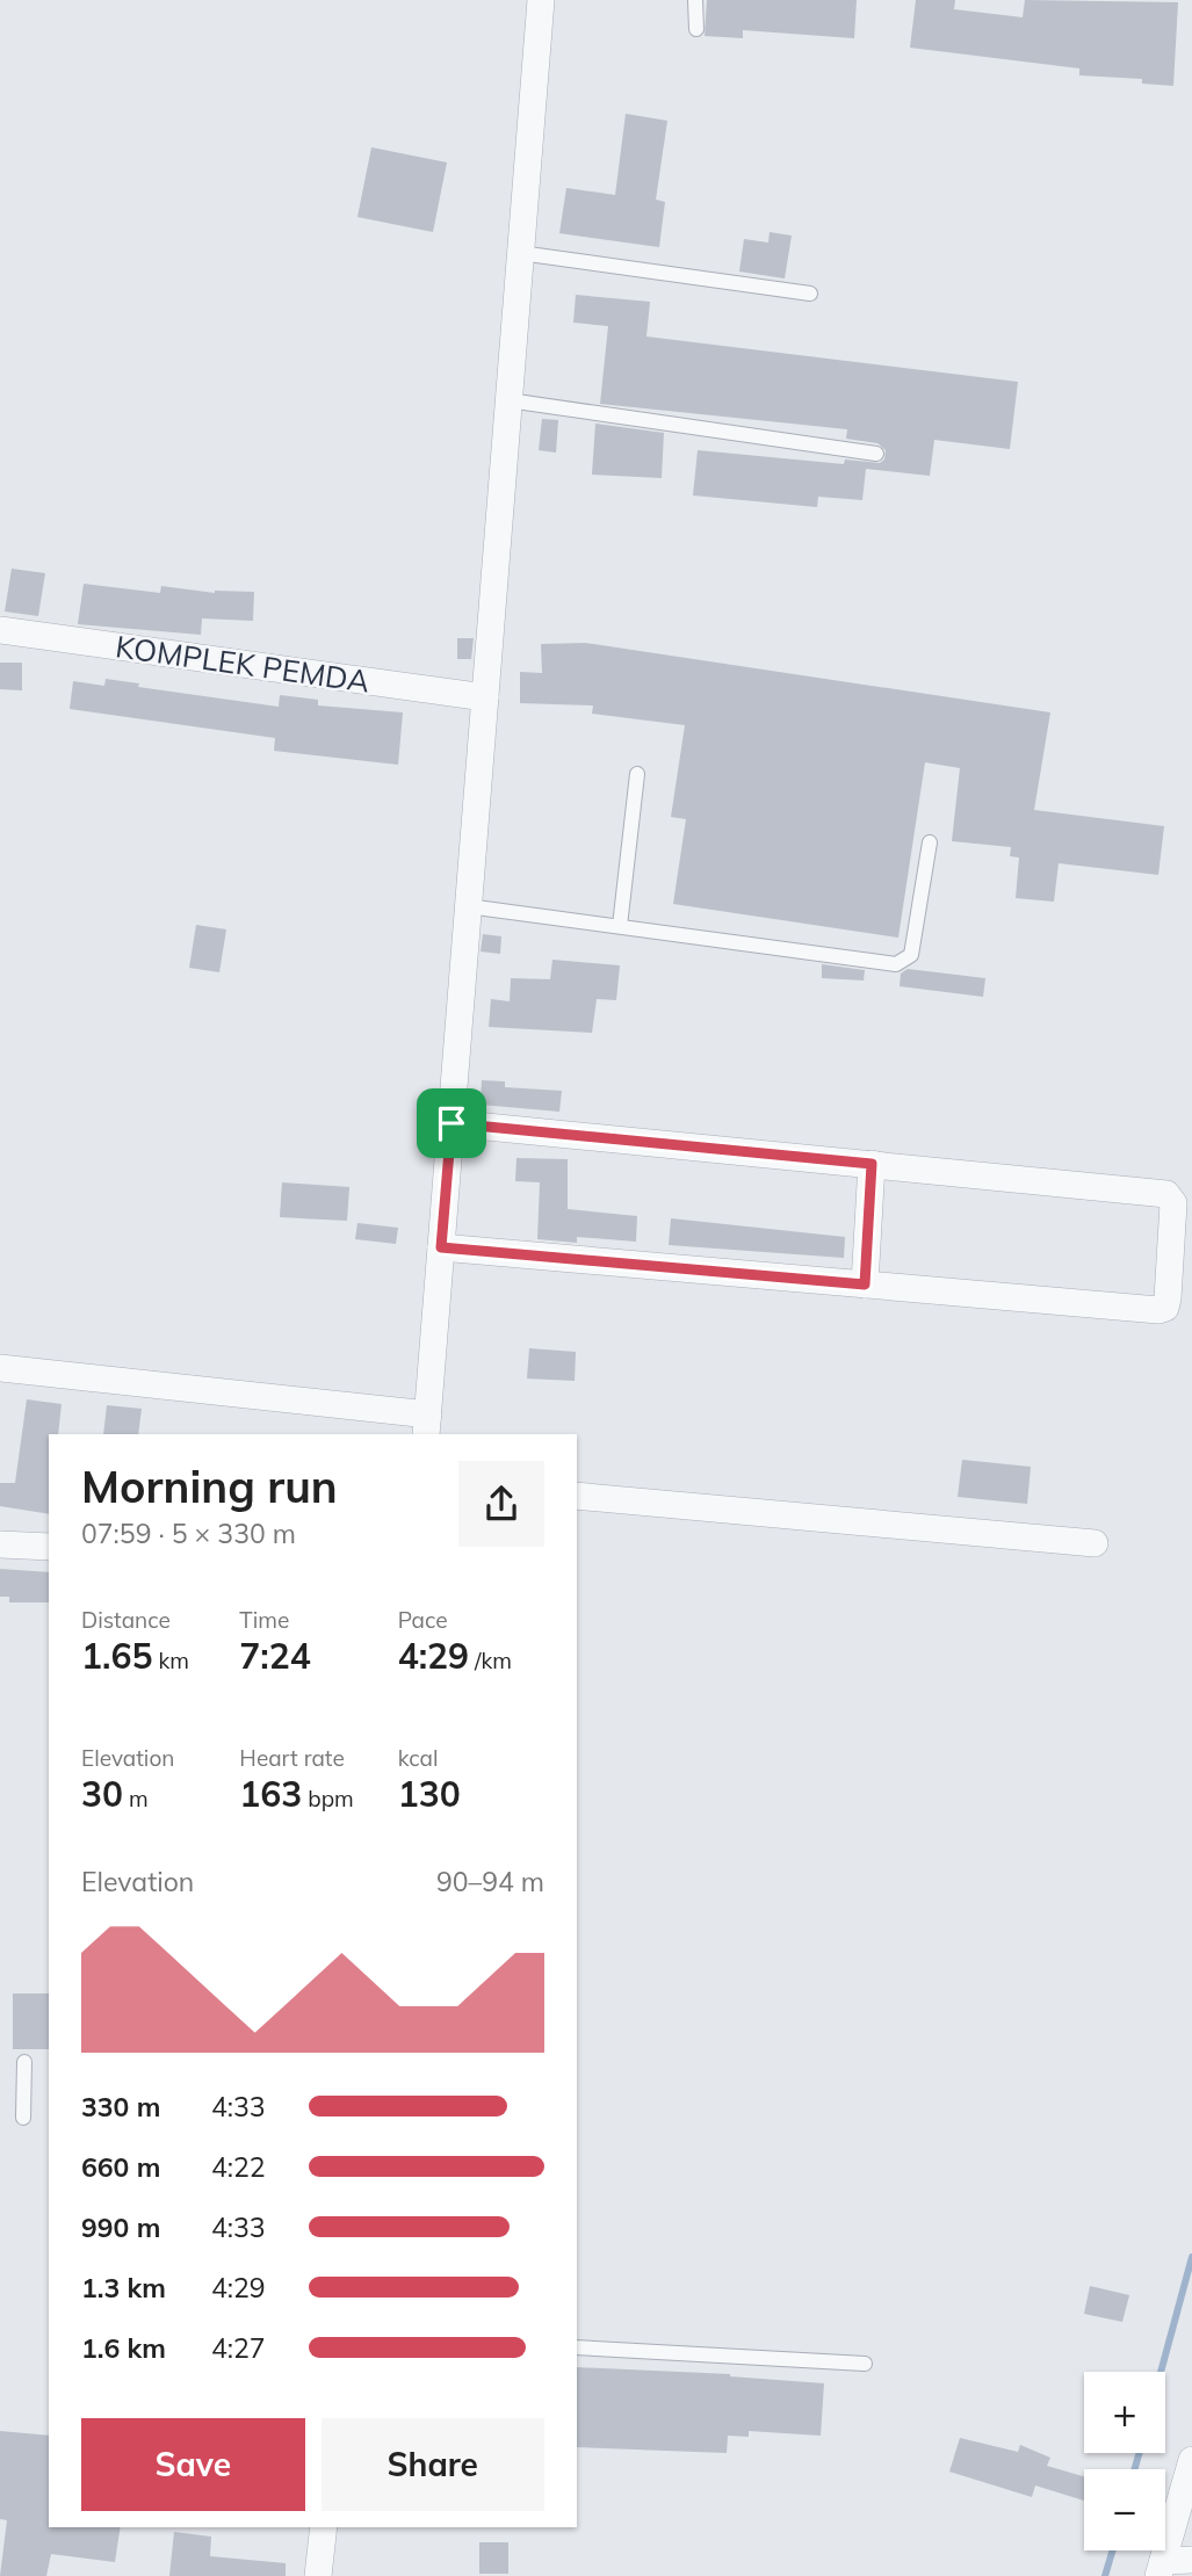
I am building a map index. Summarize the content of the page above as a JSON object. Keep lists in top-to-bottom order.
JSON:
{
  "streets": {
    "street": ["KOMPLEK PEMDA"]
  },
  "page": {
    "heading": ["Morning run", "07:59 · 5 × 330 m"],
    "stats": [
      ["Distance", "1.65 km"],
      ["Time", "7:24"],
      ["Pace", "4:29 /km"],
      ["Elevation", "30 m"],
      ["Heart rate", "163 bpm"],
      ["kcal", "130"]
    ],
    "chart": ["Elevation", "90–94 m"],
    "list": [
      {
        "name": "330 m",
        "note": "4:33"
      },
      {
        "name": "660 m",
        "note": "4:22"
      },
      {
        "name": "990 m",
        "note": "4:33"
      },
      {
        "name": "1.3 km",
        "note": "4:29"
      },
      {
        "name": "1.6 km",
        "note": "4:27"
      }
    ],
    "map_buttons": ["+", "−"],
    "buttons": ["Save", "Share"]
  }
}
